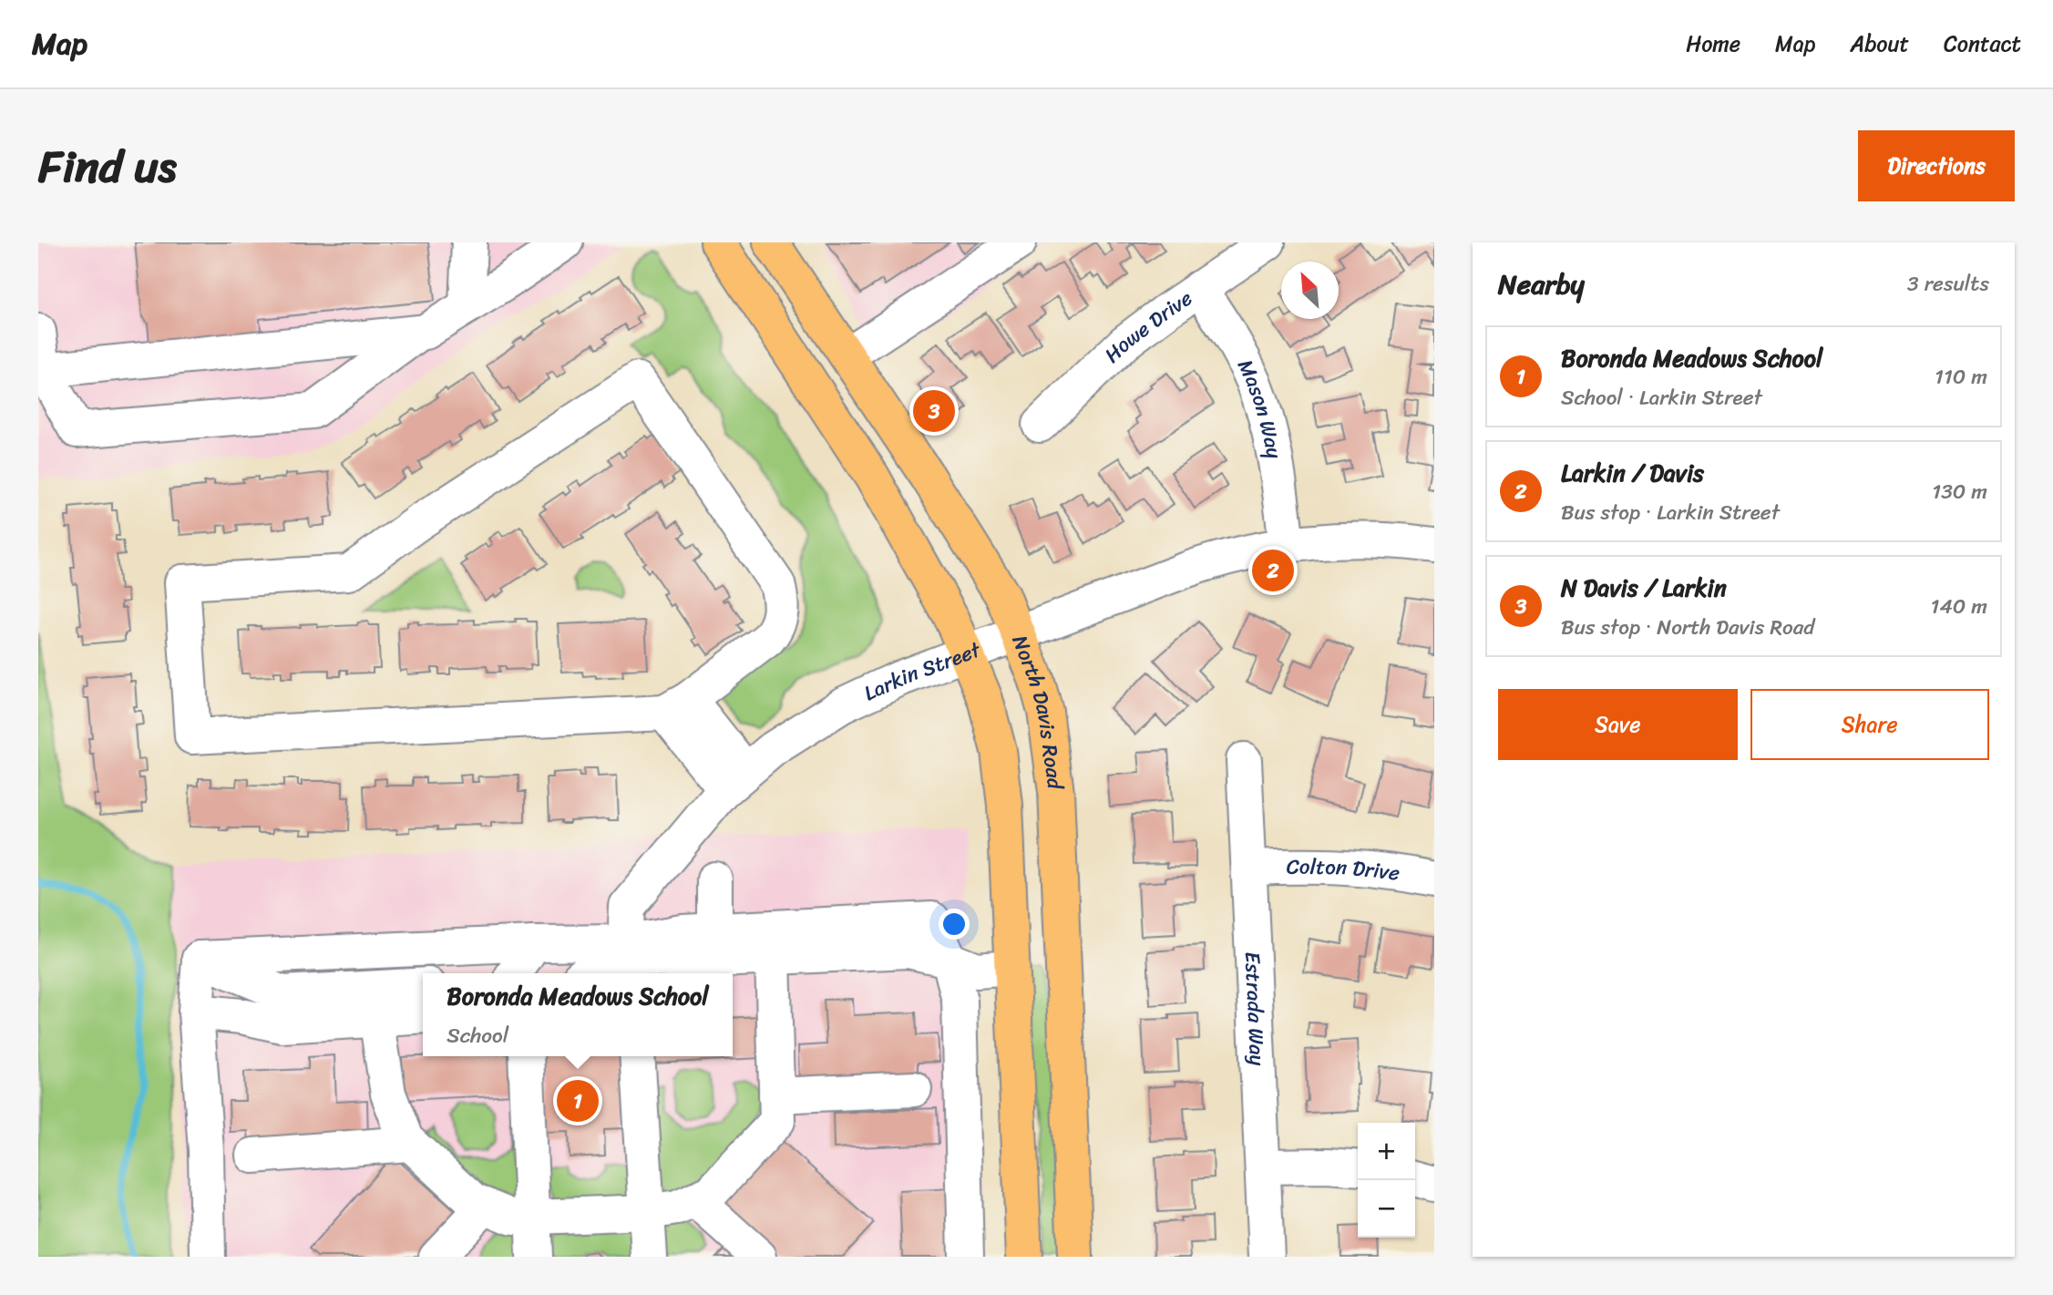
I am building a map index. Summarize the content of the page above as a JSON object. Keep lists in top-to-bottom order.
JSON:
{
  "streets": {
    "highway": ["North Davis Road"],
    "street": [
      "Howe Drive",
      "Mason Way",
      "Larkin Street",
      "Colton Drive",
      "Estrada Way"
    ]
  },
  "crossings": [
    ["Howe Drive", "Mason Way"],
    ["Mason Way", "Larkin Street"],
    ["Larkin Street", "North Davis Road"],
    ["Colton Drive", "Estrada Way"]
  ],
  "north": "top left",
  "page": {
    "header": "Map",
    "nav": [
      "Home",
      "Map",
      "About",
      "Contact"
    ],
    "title": "Find us",
    "buttons": [
      "Directions",
      ["Save", "Share"]
    ],
    "heading": ["Nearby", "3 results"],
    "list": [
      {
        "mark": "1",
        "name": "Boronda Meadows School",
        "note": "School · Larkin Street",
        "value": "110 m"
      },
      {
        "mark": "2",
        "name": "Larkin / Davis",
        "note": "Bus stop · Larkin Street",
        "value": "130 m"
      },
      {
        "mark": "3",
        "name": "N Davis / Larkin",
        "note": "Bus stop · North Davis Road",
        "value": "140 m"
      }
    ],
    "pins": ["3", "2", "1"],
    "popup": ["Boronda Meadows School", "School"],
    "map_buttons": ["+", "−"]
  }
}
